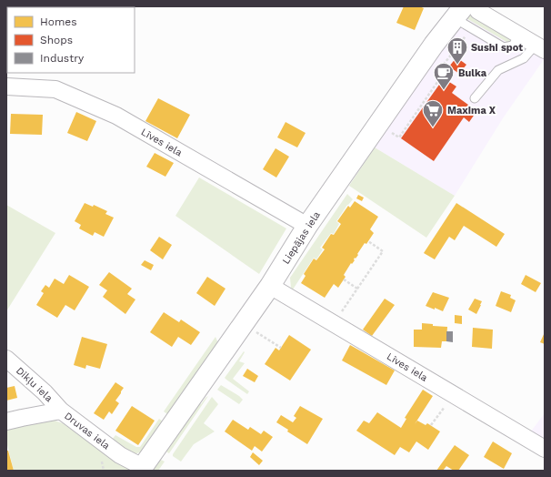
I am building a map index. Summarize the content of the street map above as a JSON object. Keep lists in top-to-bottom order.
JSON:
{
  "streets": {
    "street": [
      "Līves iela",
      "Liepājas iela",
      "Dikļu iela",
      "Druvas iela"
    ]
  },
  "crossings": [
    ["Līves iela", "Liepājas iela"],
    ["Liepājas iela", "Druvas iela"],
    ["Dikļu iela", "Druvas iela"]
  ],
  "places": {
    "building": ["Sushi spot"],
    "cafe": ["Bulka"],
    "supermarket": ["Maxima X"]
  },
  "legend": ["Homes", "Shops", "Industry"]
}
